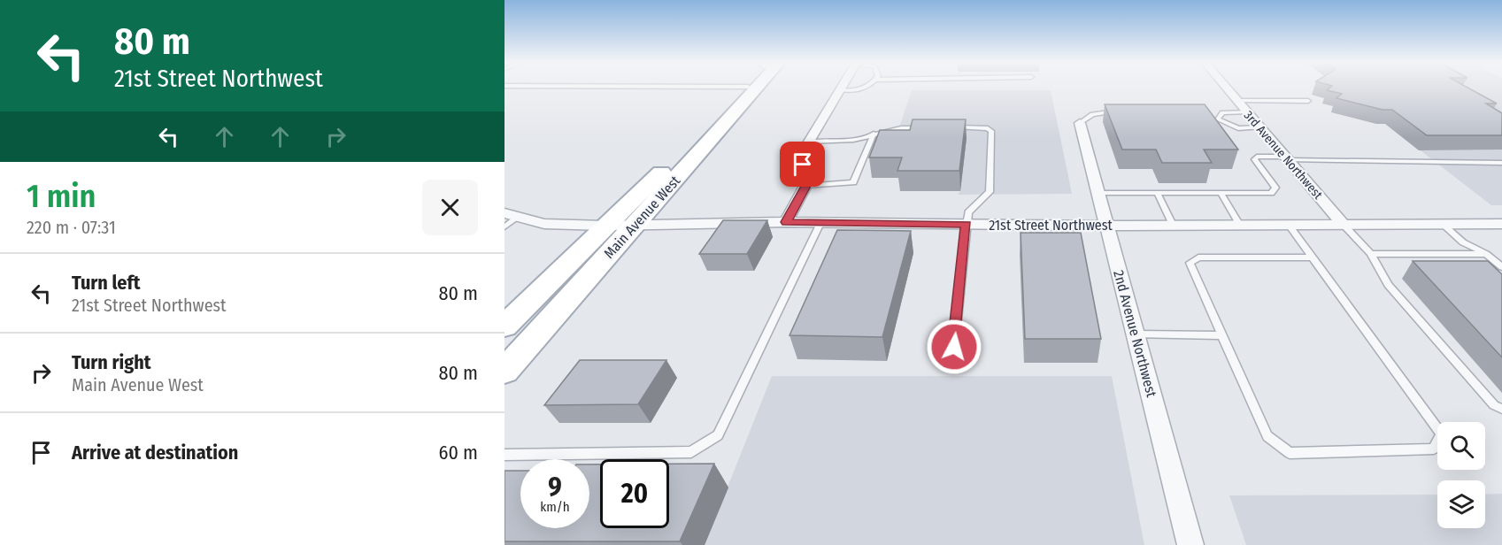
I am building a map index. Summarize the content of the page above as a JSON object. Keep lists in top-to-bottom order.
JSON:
{
  "streets": {
    "main road": ["Main Avenue West"],
    "street": ["3rd Avenue Northwest", "21st Street Northwest", "2nd Avenue Northwest"]
  },
  "crossings": [
    ["3rd Avenue Northwest", "21st Street Northwest"],
    ["Main Avenue West", "21st Street Northwest"],
    ["21st Street Northwest", "2nd Avenue Northwest"]
  ],
  "page": {
    "turn": ["80 m", "21st Street Northwest"],
    "heading": ["1 min", "220 m · 07:31"],
    "list": [
      {
        "name": "Turn left",
        "note": "21st Street Northwest",
        "value": "80 m"
      },
      {
        "name": "Turn right",
        "note": "Main Avenue West",
        "value": "80 m"
      },
      {
        "name": "Arrive at destination",
        "value": "60 m"
      }
    ],
    "speed": "9 km/h",
    "limit": "20"
  }
}
